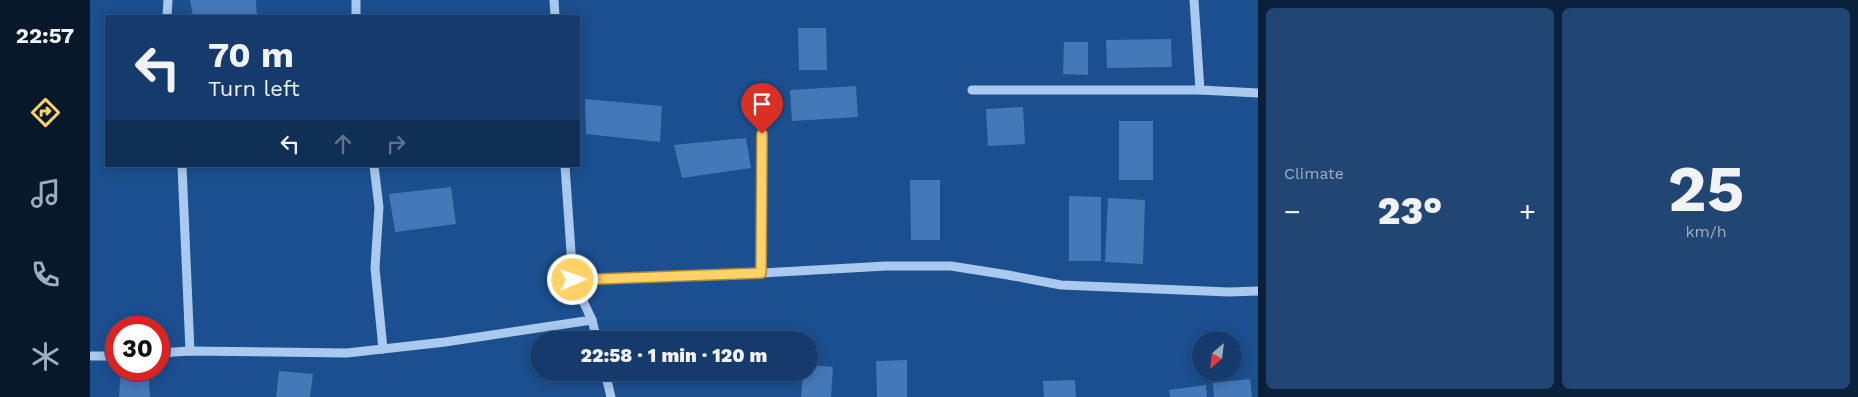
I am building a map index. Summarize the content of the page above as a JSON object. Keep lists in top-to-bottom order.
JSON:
{
  "north": "bottom left",
  "page": {
    "tabs": "22:57",
    "tile": [
      "Climate",
      ["25", "km/h"]
    ],
    "turn": ["70 m", "Turn left"],
    "heat": ["−", "23°", "+"],
    "limit": "30",
    "trip": "22:58 · 1 min · 120 m"
  }
}
